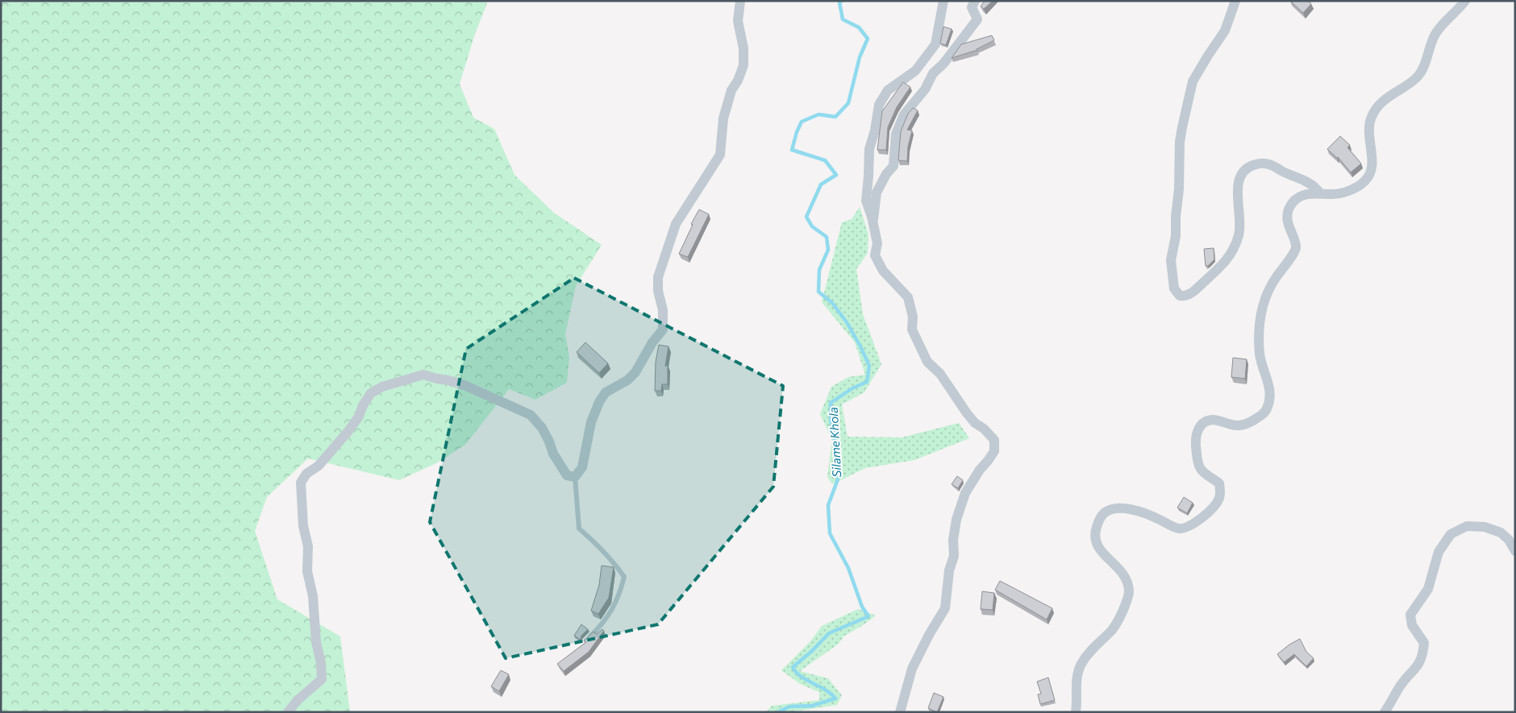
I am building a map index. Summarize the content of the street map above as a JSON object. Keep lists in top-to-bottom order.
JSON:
{
  "water": ["Silame Khola"]
}
